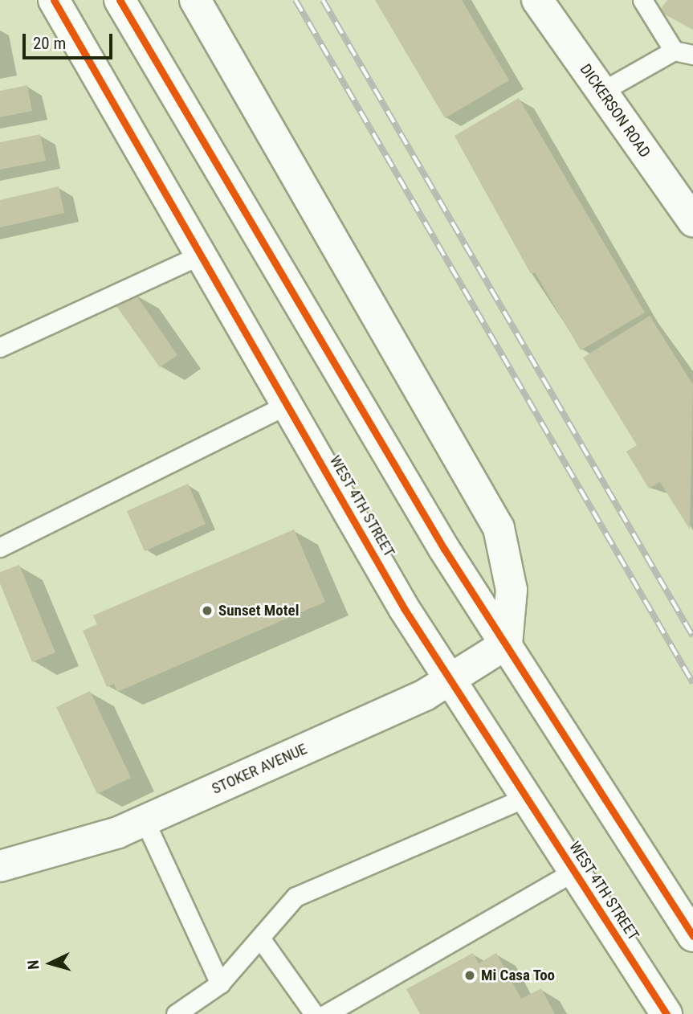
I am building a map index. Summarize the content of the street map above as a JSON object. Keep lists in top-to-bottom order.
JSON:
{
  "streets": {
    "main road": ["DICKERSON ROAD", "WEST 4TH STREET", "STOKER AVENUE"]
  },
  "crossings": [
    ["WEST 4TH STREET", "STOKER AVENUE"]
  ],
  "places": ["Sunset Motel", "Mi Casa Too"],
  "scale_bar": "20 m",
  "north": "left"
}
